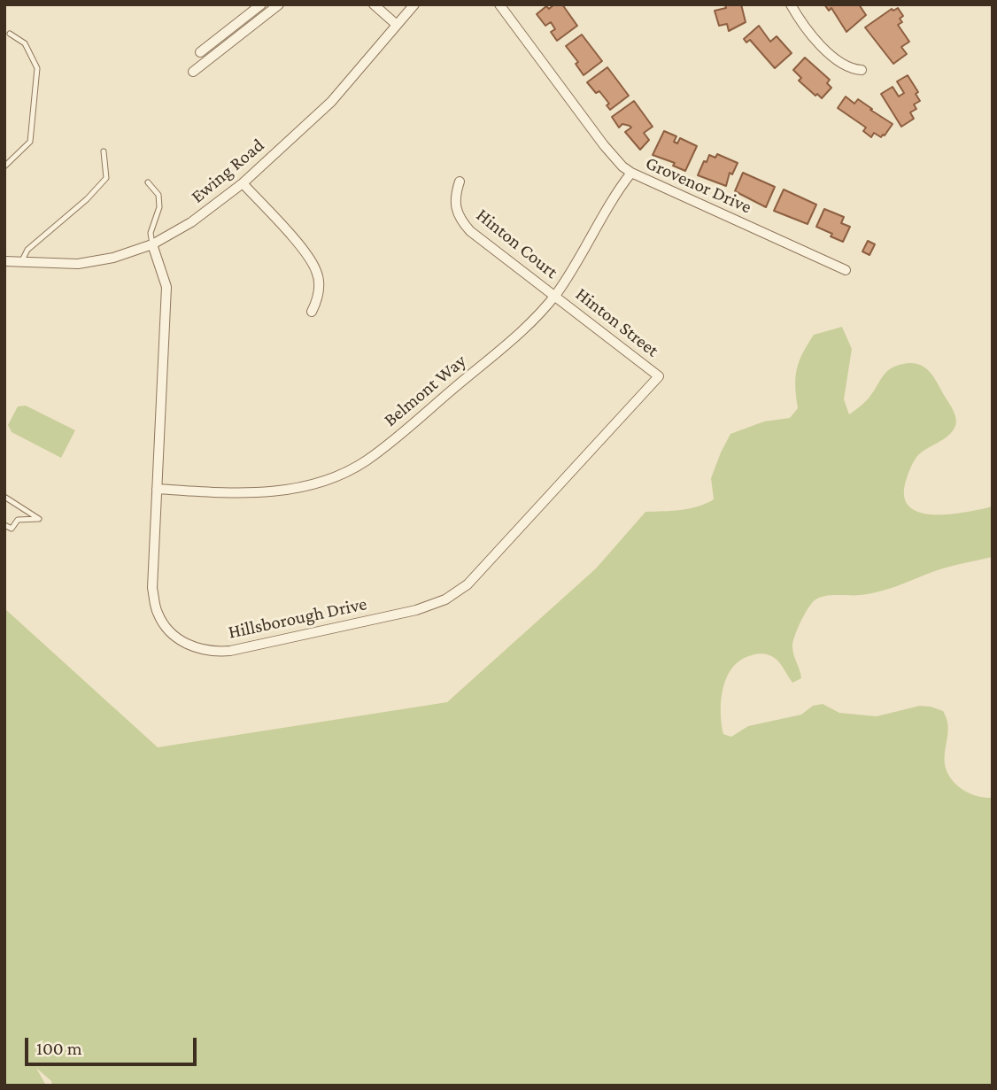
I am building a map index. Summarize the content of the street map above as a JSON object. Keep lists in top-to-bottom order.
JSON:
{
  "streets": {
    "street": [
      "Ewing Road",
      "Grovenor Drive",
      "Hinton Court",
      "Hinton Street",
      "Belmont Way",
      "Hillsborough Drive"
    ]
  },
  "crossings": [
    ["Ewing Road", "Hillsborough Drive"],
    ["Grovenor Drive", "Belmont Way"],
    ["Hinton Court", "Hinton Street"],
    ["Hinton Court", "Belmont Way"],
    ["Hinton Street", "Belmont Way"],
    ["Hinton Street", "Hillsborough Drive"],
    ["Belmont Way", "Hillsborough Drive"]
  ],
  "scale_bar": "100 m"
}
